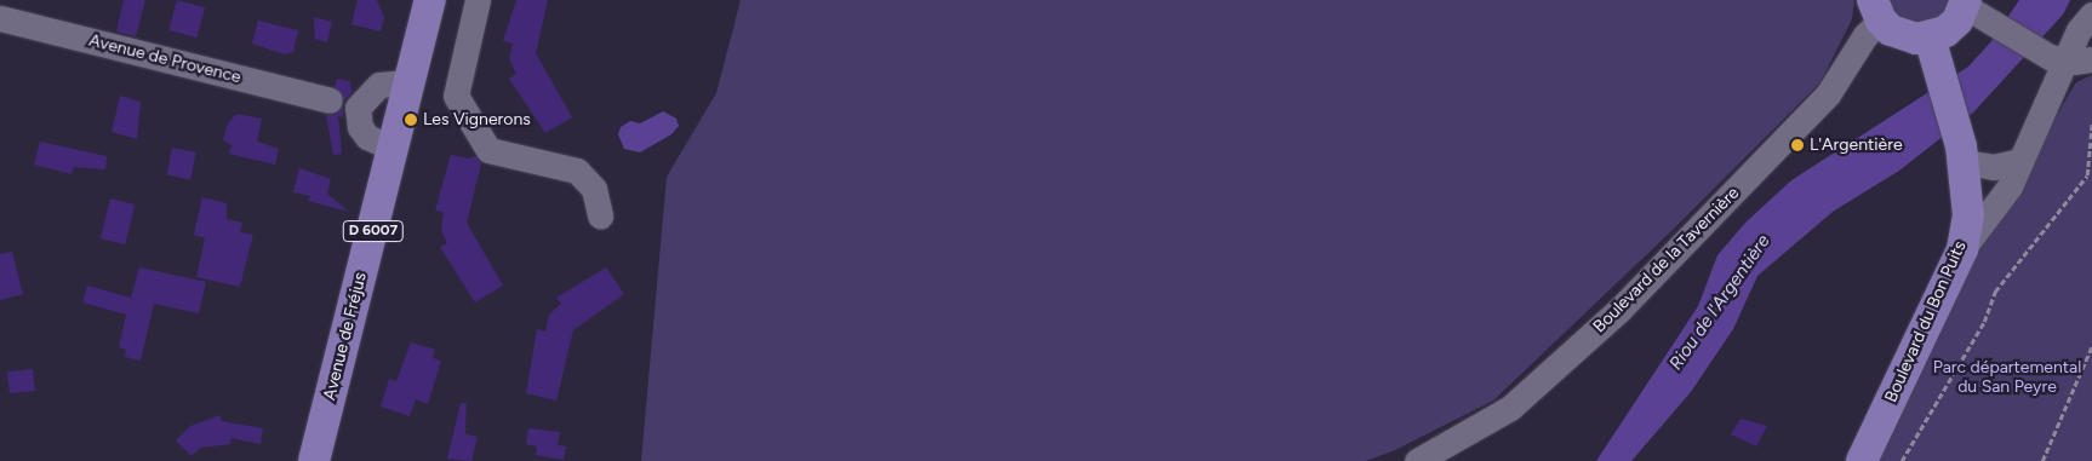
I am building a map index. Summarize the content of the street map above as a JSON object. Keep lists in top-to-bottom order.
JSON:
{
  "streets": {
    "main road": ["D 6007", "Boulevard du Bon Puits", "Avenue de Fréjus"],
    "street": ["Avenue de Provence", "Boulevard de la Tavernière"]
  },
  "water": ["Riou de l'Argentière"],
  "parks": ["Parc départemental du San Peyre"],
  "places": ["Les Vignerons", "L'Argentière"]
}
